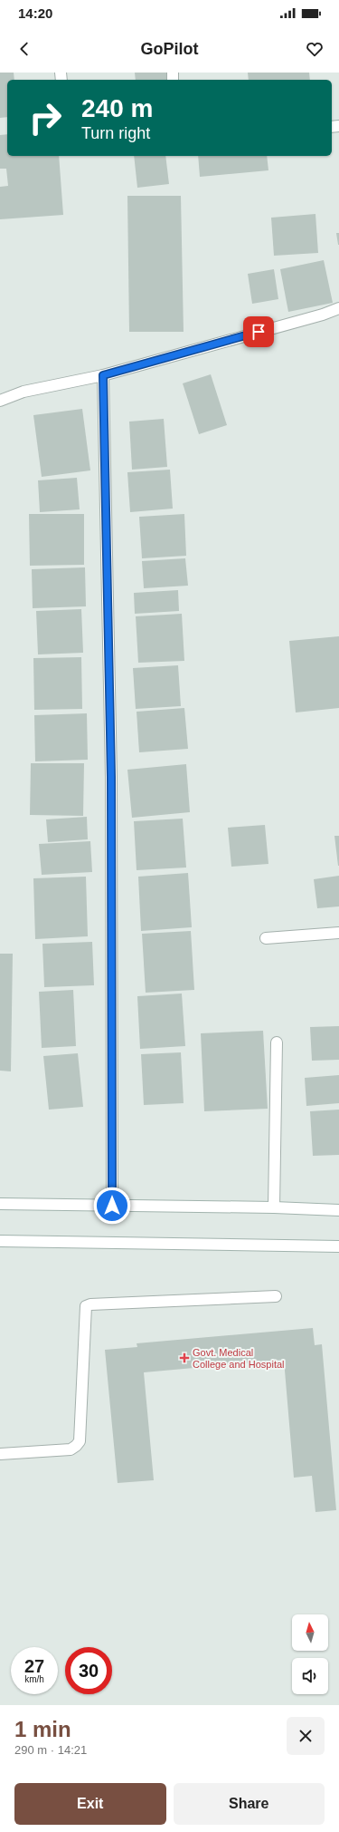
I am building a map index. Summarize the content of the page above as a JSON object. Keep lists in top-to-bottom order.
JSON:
{
  "places": {
    "health": ["Govt. Medical College and Hospital"]
  },
  "north": "top",
  "page": {
    "status": "14:20",
    "header": "GoPilot",
    "turn": ["240 m", "Turn right"],
    "speed": "27 km/h",
    "limit": "30",
    "heading": ["1 min", "290 m · 14:21"],
    "buttons": ["Exit", "Share"]
  }
}
